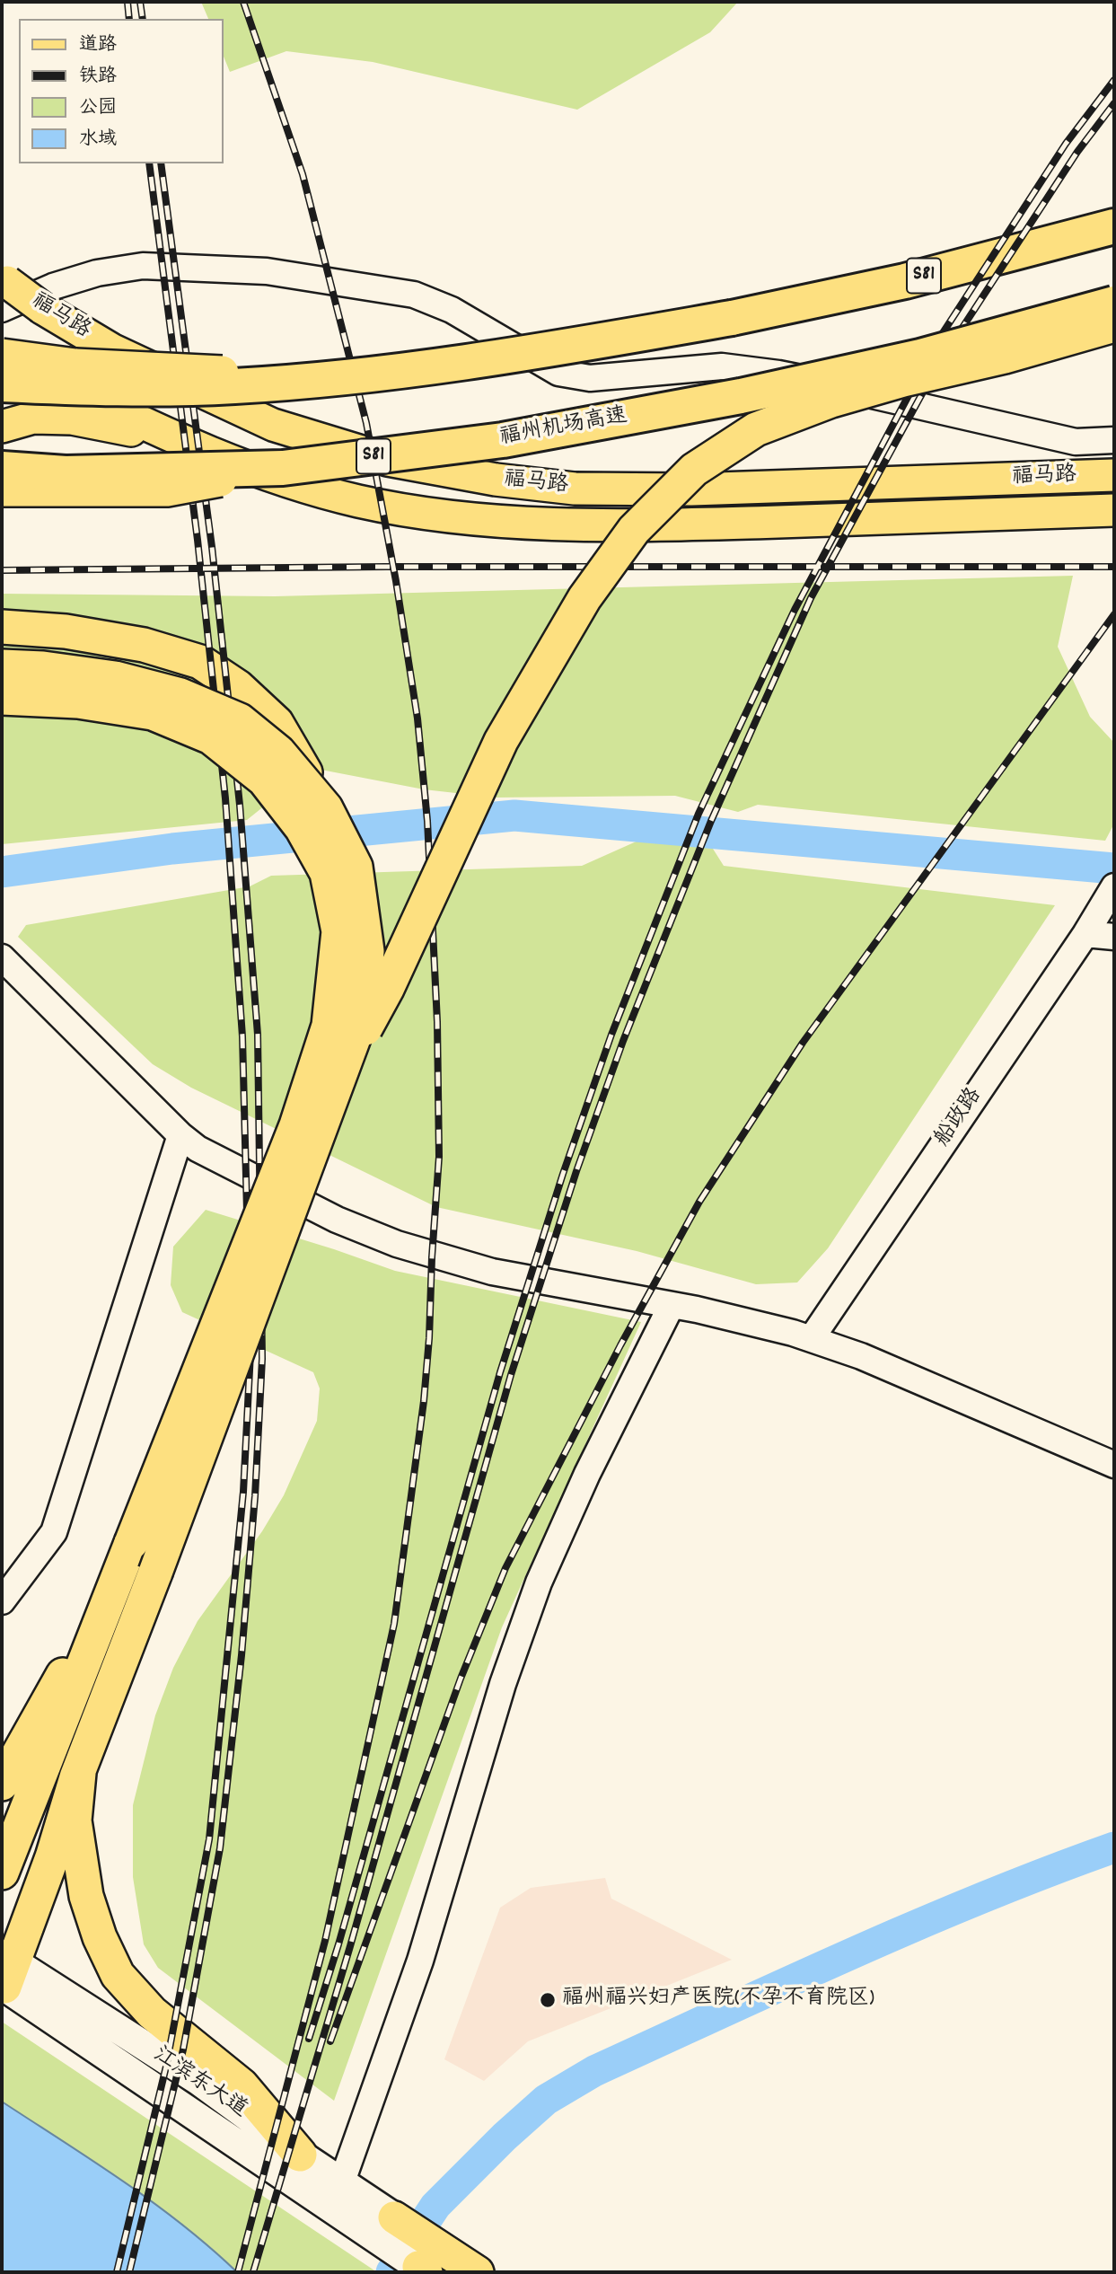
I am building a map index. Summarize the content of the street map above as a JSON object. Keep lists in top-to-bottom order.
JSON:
{
  "streets": {
    "highway": ["S81", "福州机场高速"],
    "main road": ["福马路", "江滨东大道"],
    "street": ["船政路"]
  },
  "places": ["福州福兴妇产医院(不孕不育院区)"],
  "legend": [
    "道路",
    "铁路",
    "公园",
    "水域"
  ]
}
